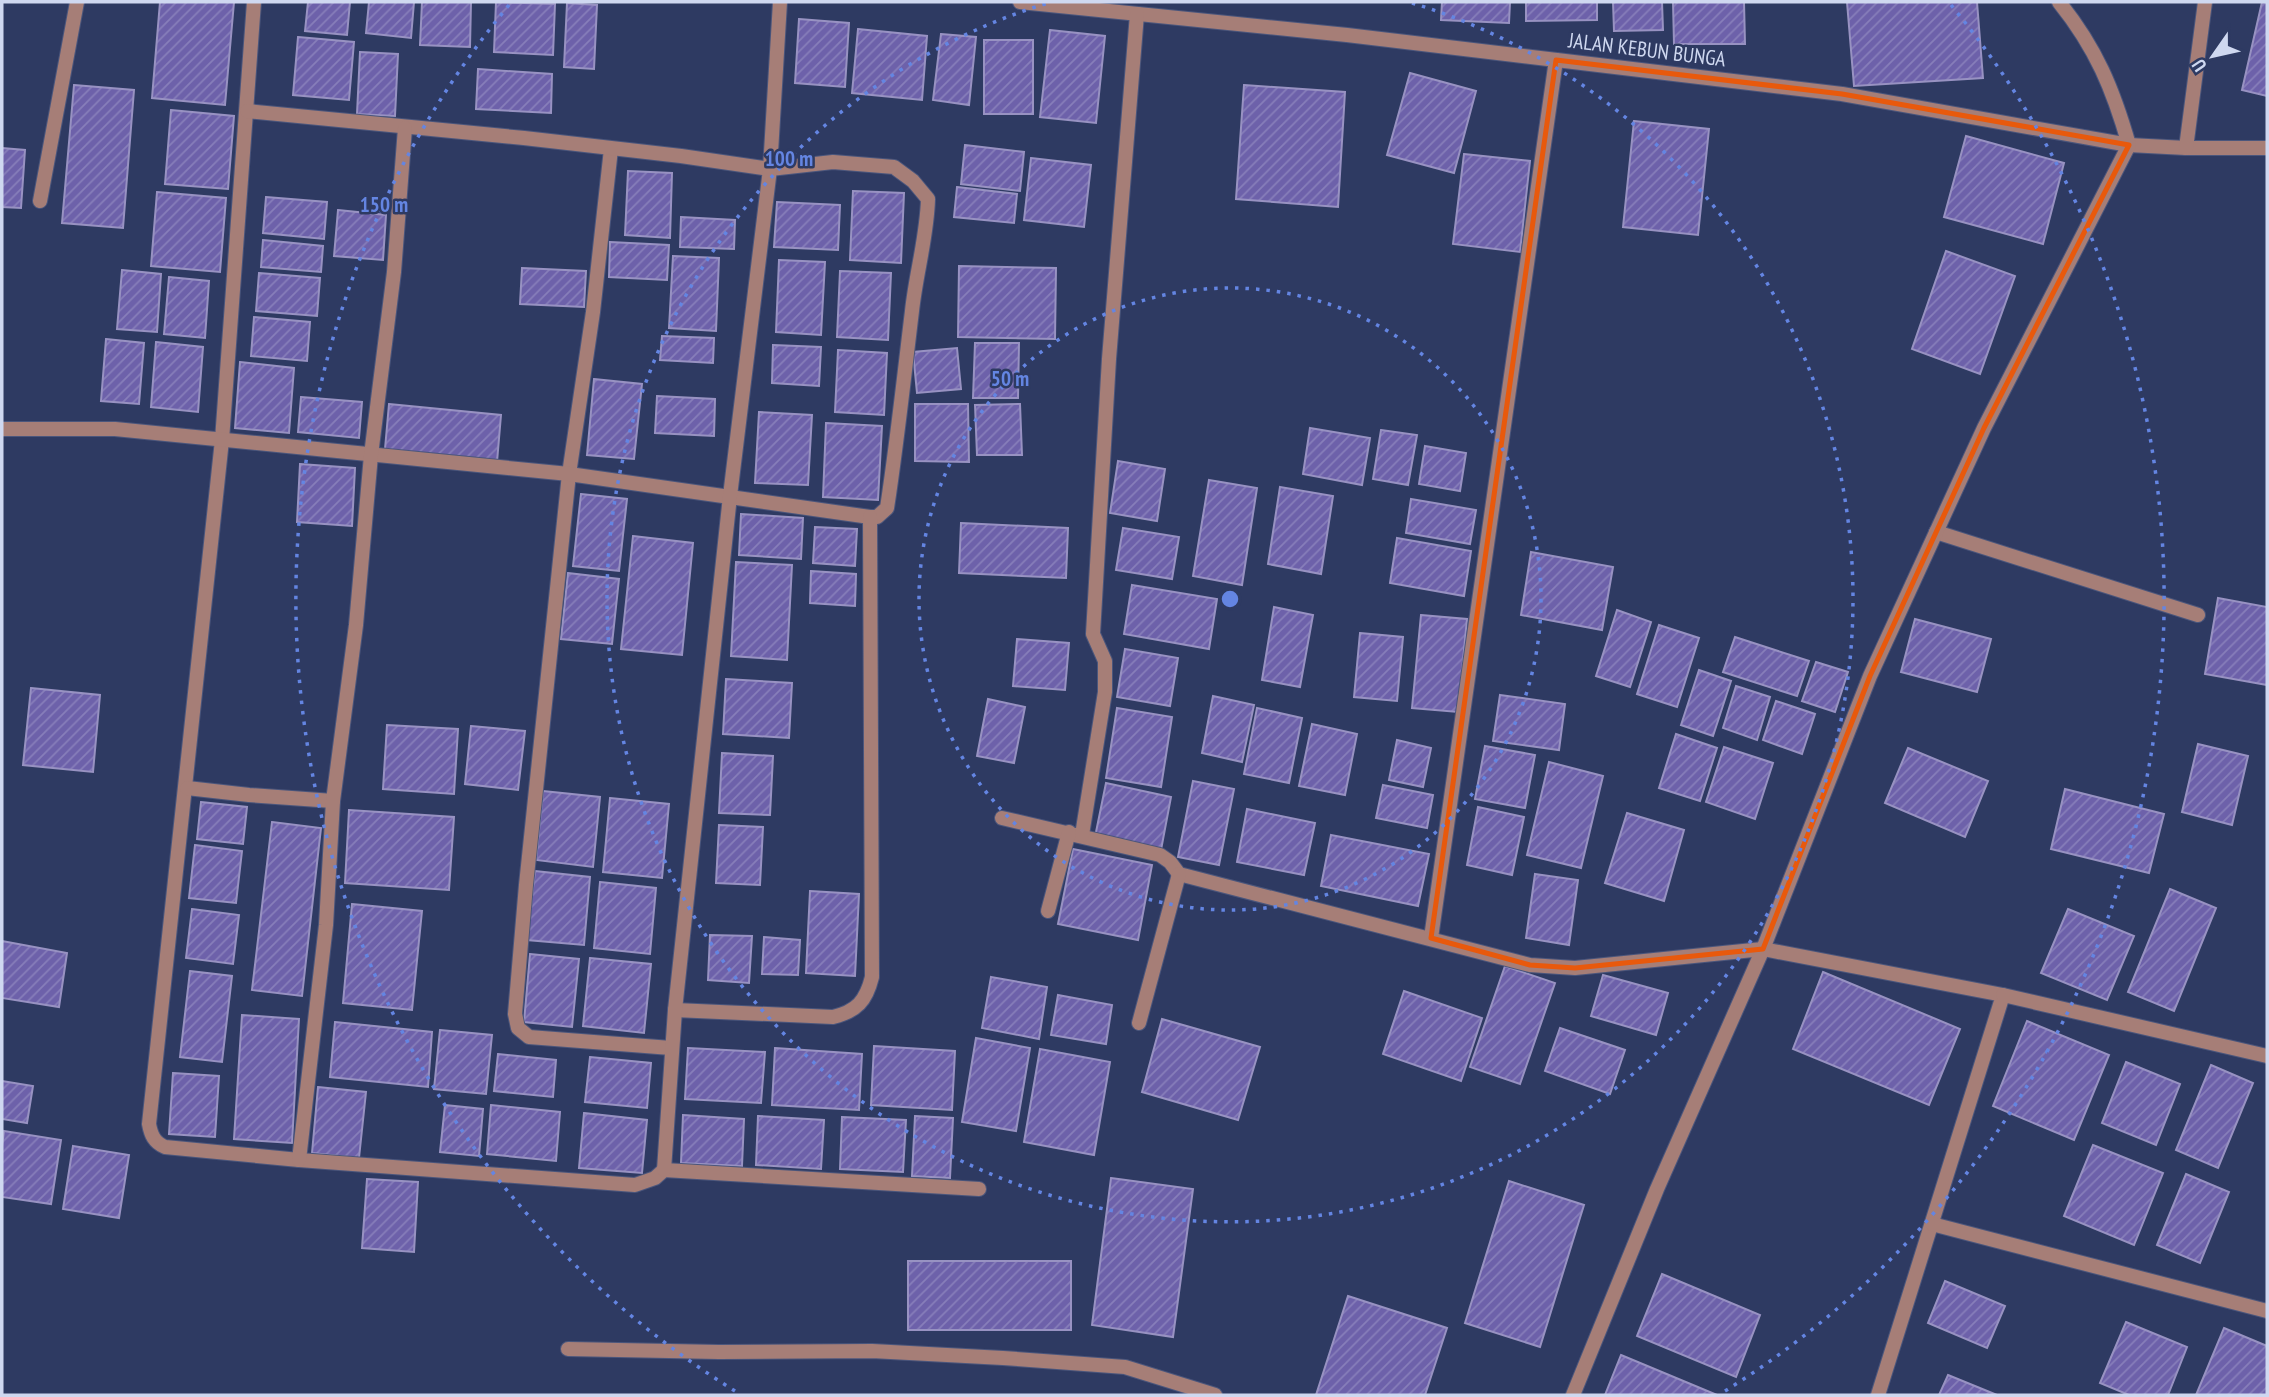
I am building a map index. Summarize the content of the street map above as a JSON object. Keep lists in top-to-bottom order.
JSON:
{
  "streets": {
    "street": ["JALAN KEBUN BUNGA"]
  },
  "north": "bottom left",
  "rings": ["100 m", "150 m", "50 m"]
}
